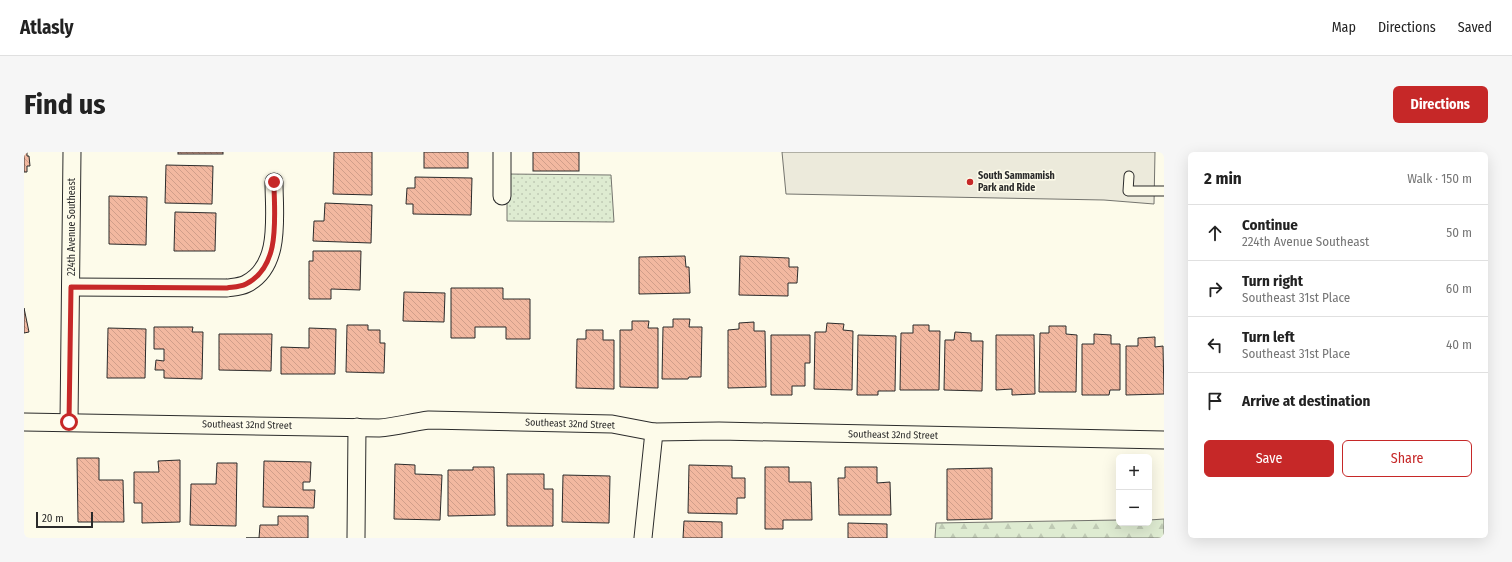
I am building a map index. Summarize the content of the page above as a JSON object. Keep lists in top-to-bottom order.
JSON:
{
  "streets": {
    "street": ["224th Avenue Southeast", "Southeast 32nd Street"]
  },
  "crossings": [
    ["224th Avenue Southeast", "Southeast 32nd Street"]
  ],
  "places": ["South Sammamish Park and Ride"],
  "scale_bar": "20 m",
  "page": {
    "header": "Atlasly",
    "nav": ["Map", "Directions", "Saved"],
    "buttons": [
      "Directions",
      ["Save", "Share"]
    ],
    "title": "Find us",
    "heading": ["2 min", "Walk · 150 m"],
    "list": [
      ["Continue", "224th Avenue Southeast", "50 m"],
      ["Turn right", "Southeast 31st Place", "60 m"],
      ["Turn left", "Southeast 31st Place", "40 m"],
      "Arrive at destination"
    ],
    "map_buttons": ["+", "−"],
    "scale": "20 m"
  }
}
